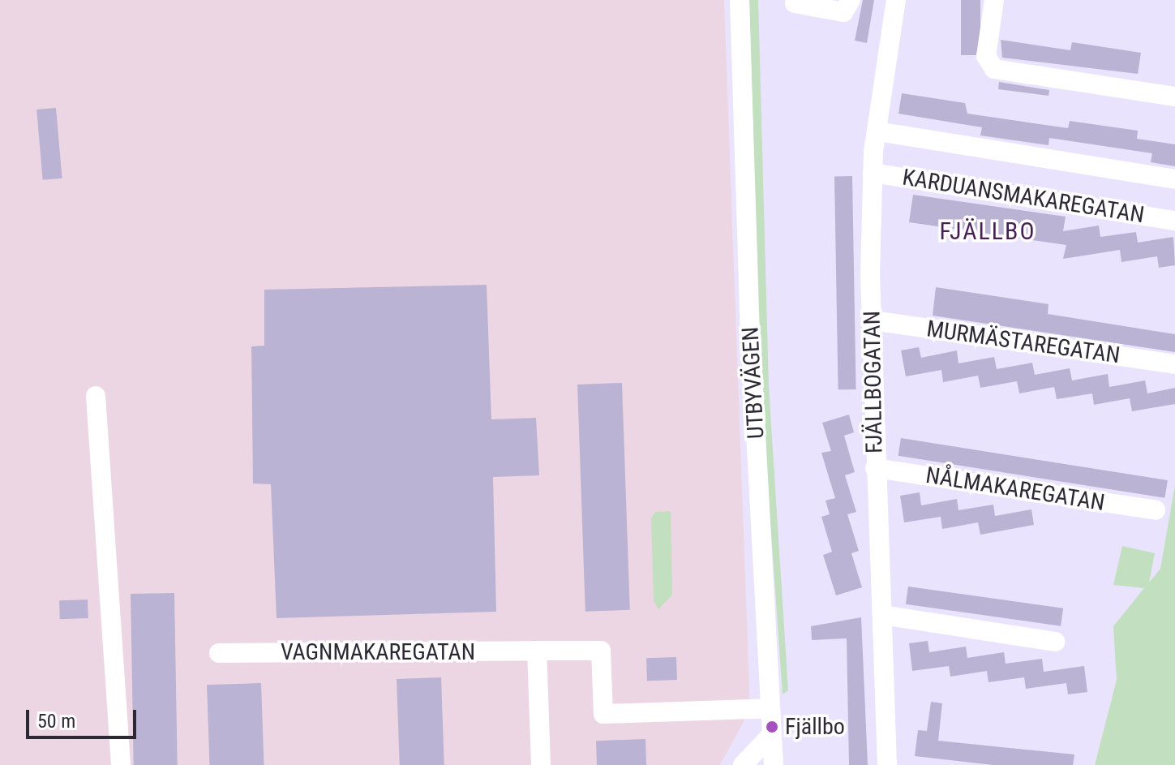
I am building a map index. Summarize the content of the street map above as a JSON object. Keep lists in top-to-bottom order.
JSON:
{
  "streets": {
    "street": [
      "KARDUANSMAKAREGATAN",
      "MURMÄSTAREGATAN",
      "FJÄLLBOGATAN",
      "UTBYVÄGEN",
      "NÅLMAKAREGATAN",
      "VAGNMAKAREGATAN"
    ]
  },
  "crossings": [
    ["KARDUANSMAKAREGATAN", "FJÄLLBOGATAN"],
    ["MURMÄSTAREGATAN", "FJÄLLBOGATAN"],
    ["FJÄLLBOGATAN", "NÅLMAKAREGATAN"],
    ["UTBYVÄGEN", "VAGNMAKAREGATAN"]
  ],
  "districts": ["FJÄLLBO"],
  "places": ["Fjällbo"],
  "scale_bar": "50 m"
}
